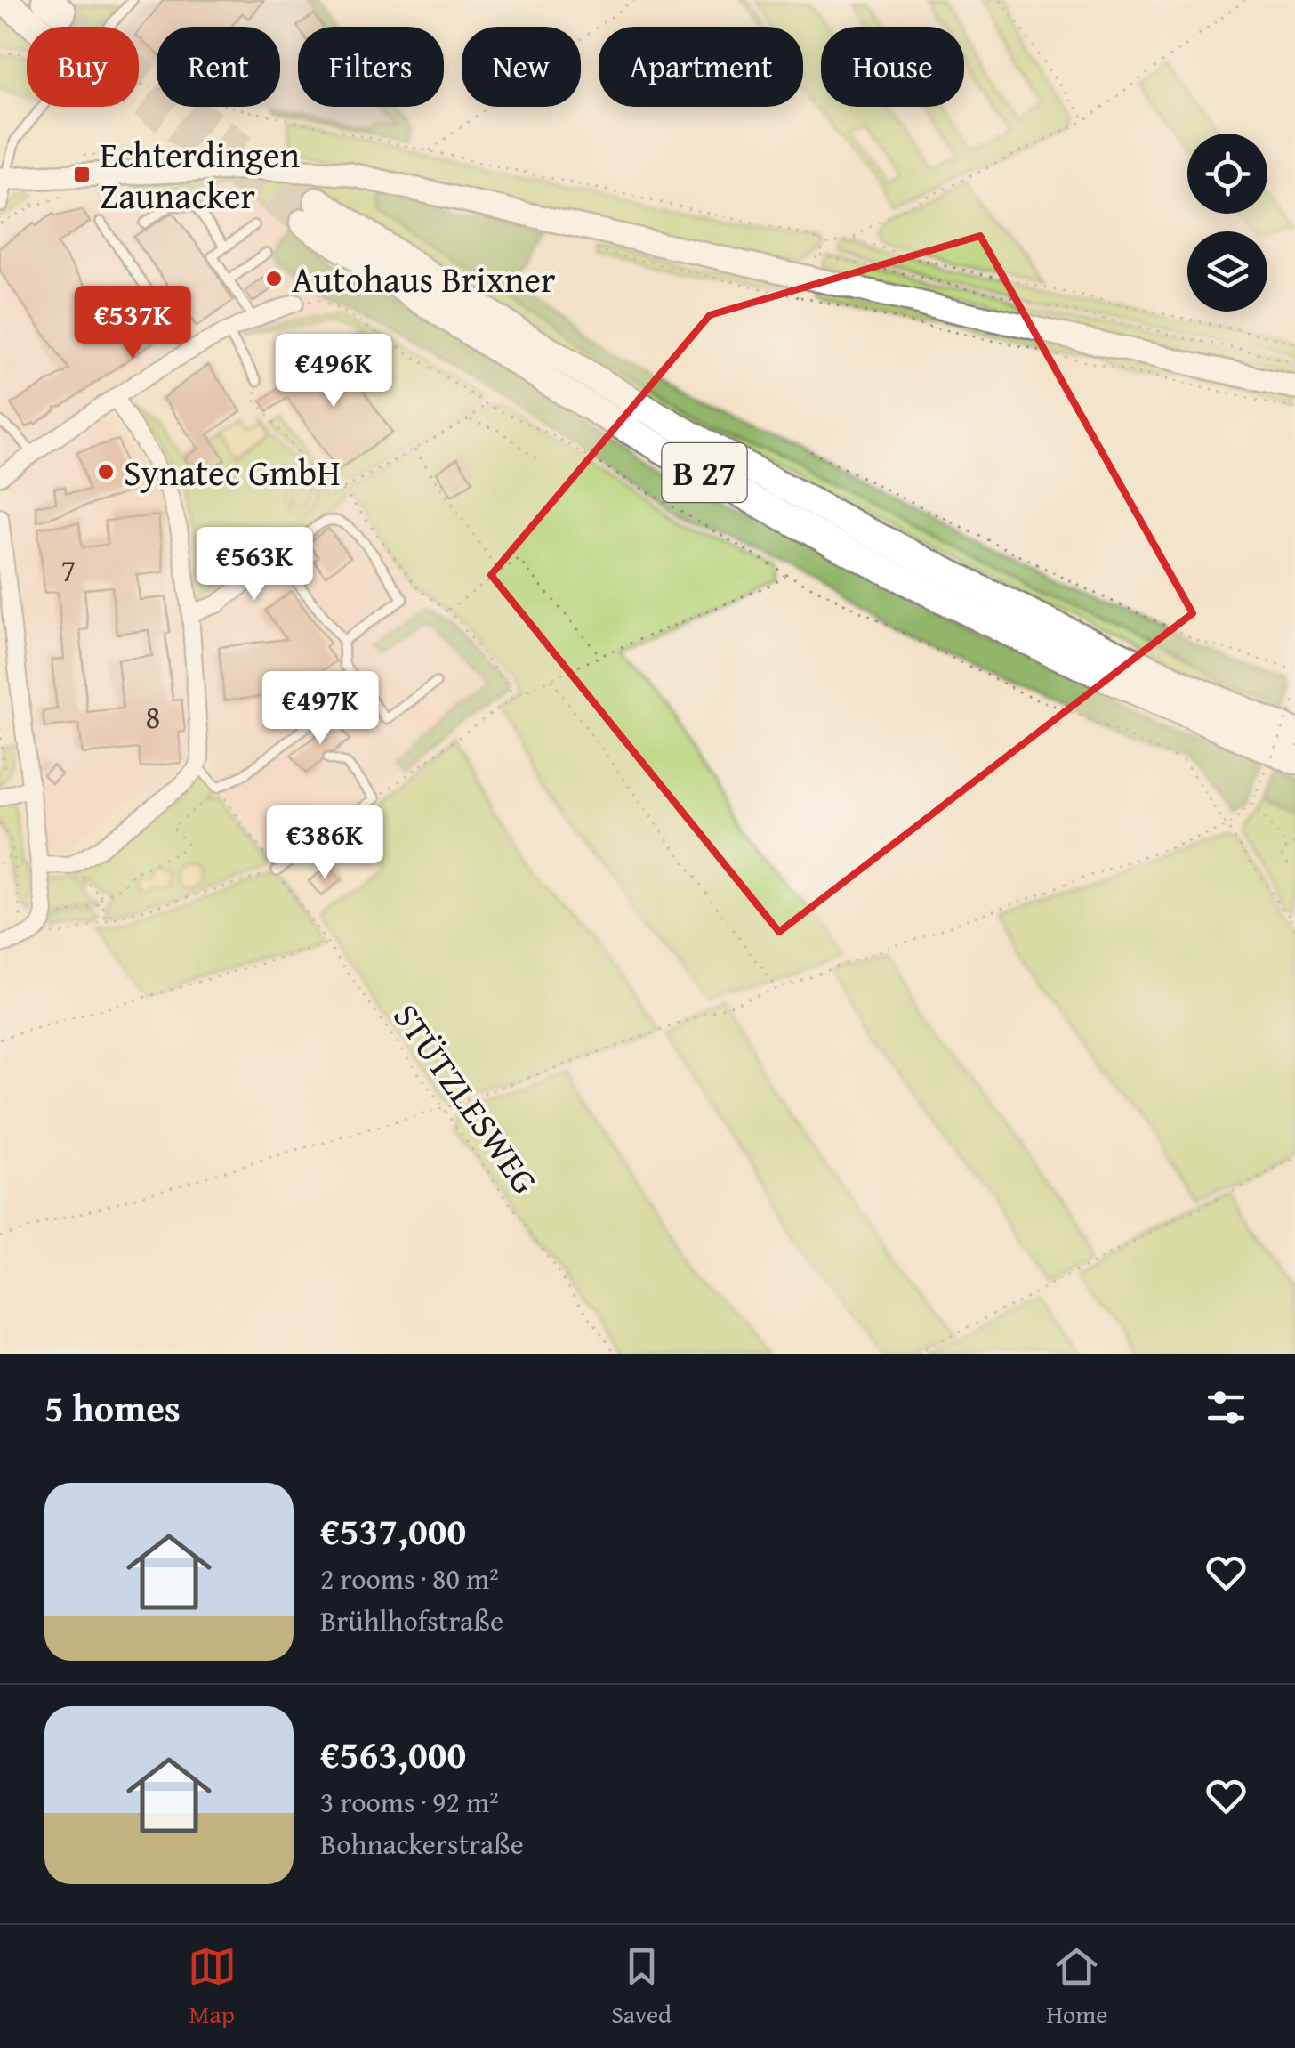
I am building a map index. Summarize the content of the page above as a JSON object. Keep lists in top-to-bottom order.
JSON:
{
  "streets": {
    "highway": ["B 27"],
    "path": ["STÜTZLESWEG"]
  },
  "places": {
    "transit": ["Echterdingen Zaunacker"],
    "other": ["Autohaus Brixner", "Synatec GmbH"]
  },
  "house_numbers": ["7", "8"],
  "page": {
    "chip": [
      "Buy",
      "Rent",
      "Filters",
      "New",
      "Apartment",
      "House"
    ],
    "price": [
      "€537K",
      "€496K",
      "€563K",
      "€497K",
      "€386K"
    ],
    "heading": "5 homes",
    "list": [
      {
        "name": "€537,000",
        "note": "2 rooms · 80 m² · Brühlhofstraße"
      },
      {
        "name": "€563,000",
        "note": "3 rooms · 92 m² · Bohnackerstraße"
      }
    ],
    "tabs": ["Map", "Saved", "Home"]
  }
}
